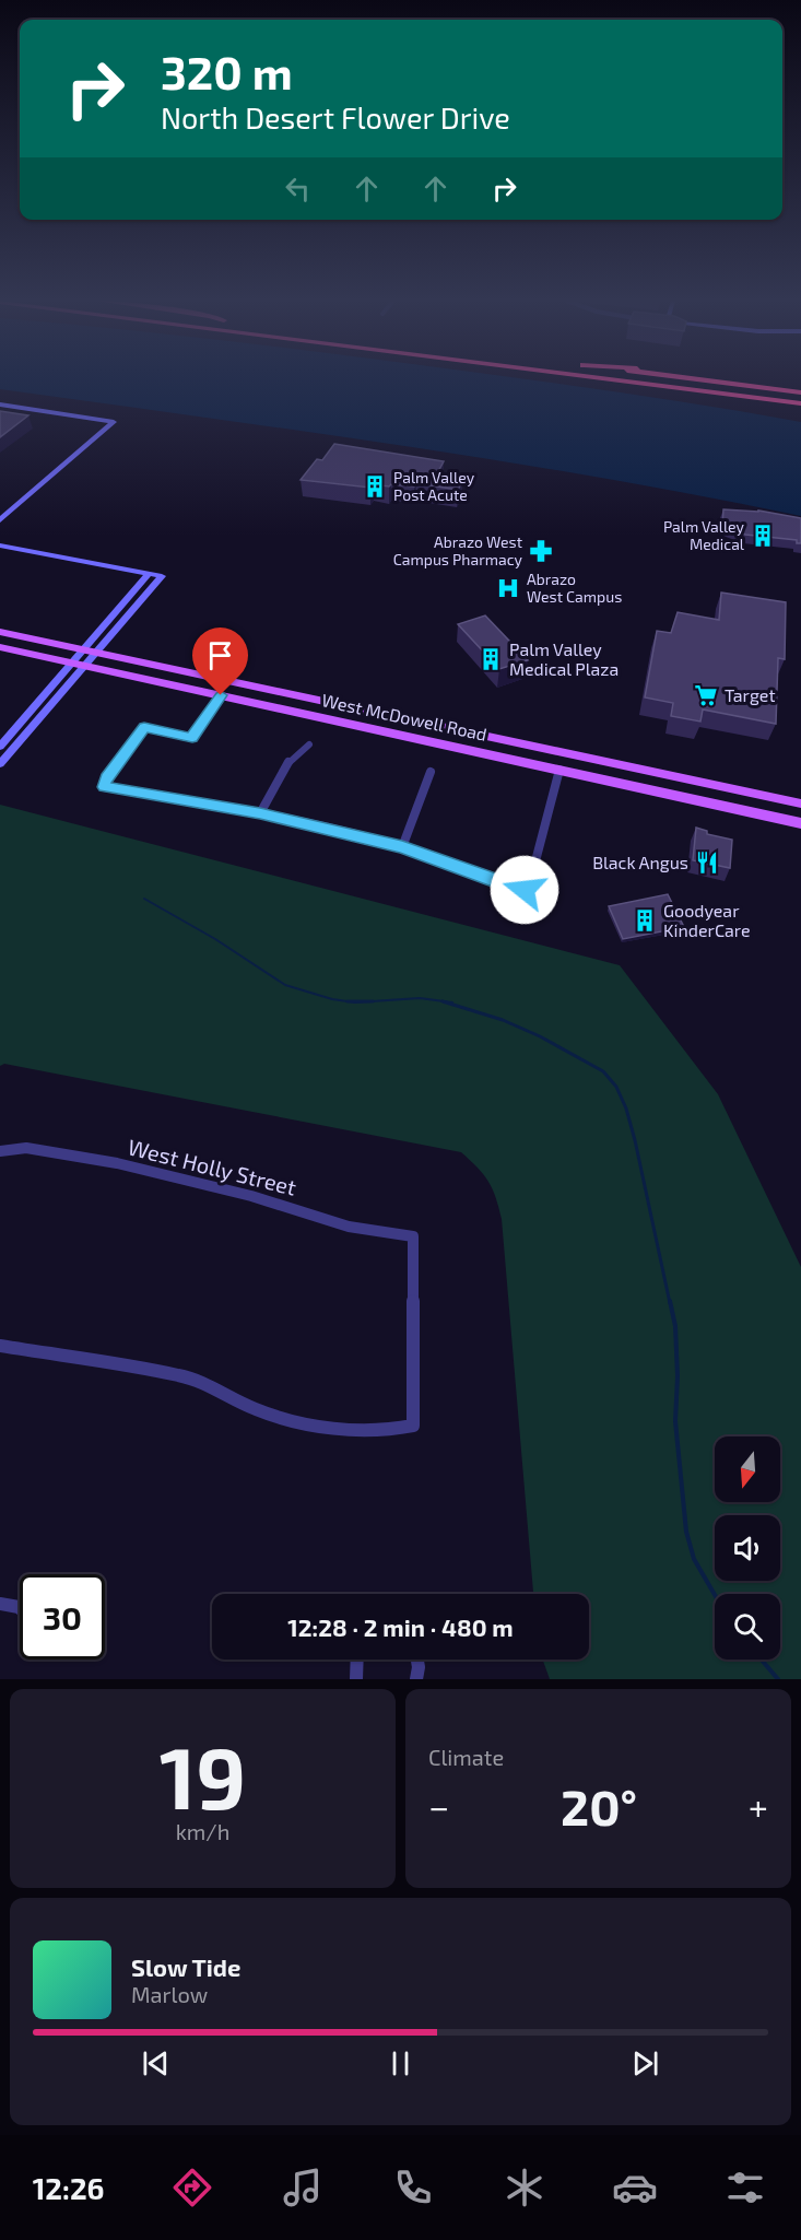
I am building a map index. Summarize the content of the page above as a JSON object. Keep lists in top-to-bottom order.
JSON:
{
  "streets": {
    "main road": ["West McDowell Road"],
    "street": ["West Holly Street"]
  },
  "places": {
    "building": [
      "Palm Valley Post Acute",
      "Palm Valley Medical",
      "Palm Valley Medical Plaza",
      "Goodyear KinderCare"
    ],
    "pharmacy": ["Abrazo West Campus Pharmacy"],
    "hospital": ["Abrazo West Campus"],
    "supermarket": ["Target"],
    "restaurant": ["Black Angus"]
  },
  "north": "bottom",
  "page": {
    "turn": ["320 m", "North Desert Flower Drive"],
    "limit": "30",
    "trip": "12:28 · 2 min · 480 m",
    "tile": [
      ["19", "km/h"],
      "Climate"
    ],
    "heat": ["−", "20°", "+"],
    "song": ["Slow Tide", "Marlow"],
    "tabs": "12:26"
  }
}
